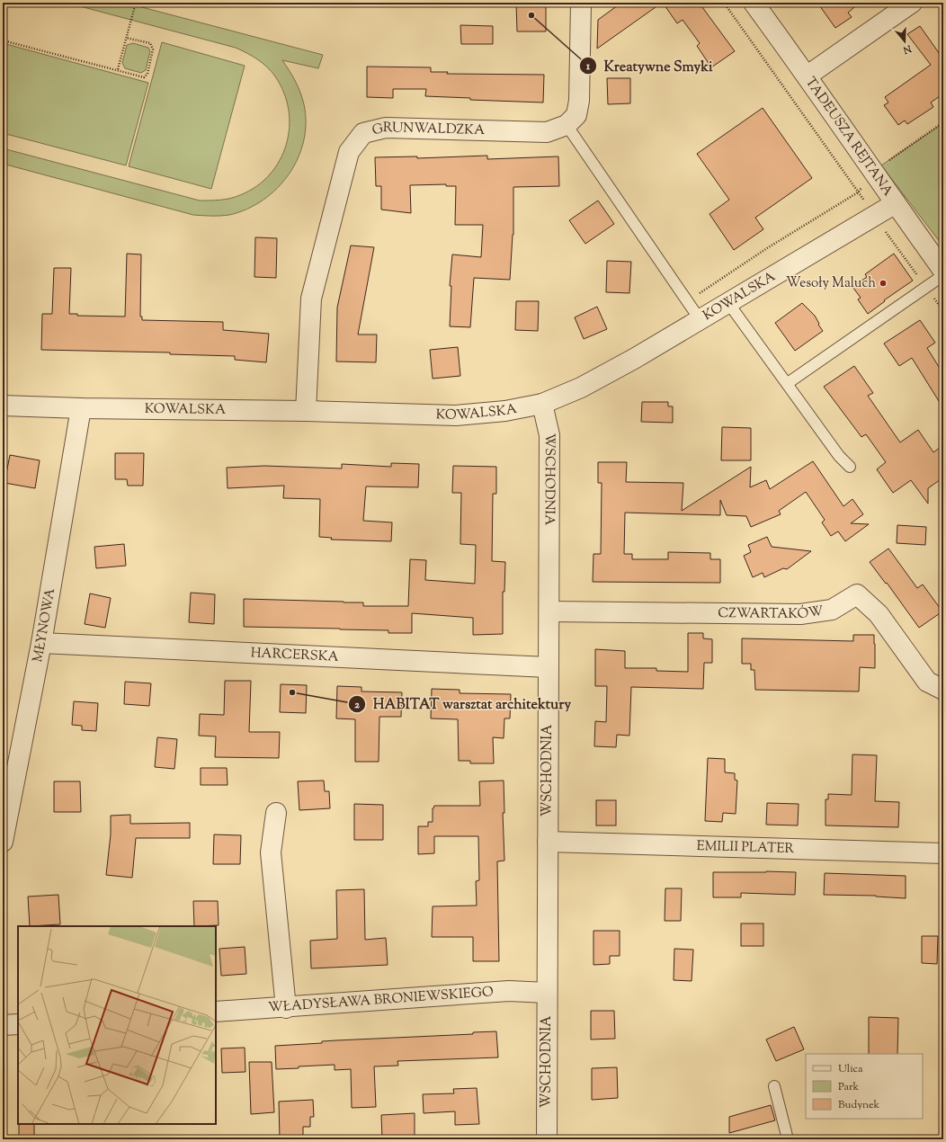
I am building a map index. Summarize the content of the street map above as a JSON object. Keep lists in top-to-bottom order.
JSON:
{
  "streets": {
    "street": [
      "GRUNWALDZKA",
      "TADEUSZA REJTANA",
      "KOWALSKA",
      "WSCHODNIA",
      "CZWARTAKÓW",
      "MŁYNOWA",
      "HARCERSKA",
      "EMILII PLATER",
      "WŁADYSŁAWA BRONIEWSKIEGO"
    ]
  },
  "crossings": [
    ["GRUNWALDZKA", "KOWALSKA"],
    ["TADEUSZA REJTANA", "KOWALSKA"],
    ["KOWALSKA", "WSCHODNIA"],
    ["KOWALSKA", "MŁYNOWA"],
    ["WSCHODNIA", "CZWARTAKÓW"],
    ["WSCHODNIA", "HARCERSKA"],
    ["WSCHODNIA", "EMILII PLATER"],
    ["WSCHODNIA", "WŁADYSŁAWA BRONIEWSKIEGO"],
    ["MŁYNOWA", "HARCERSKA"]
  ],
  "places": ["Kreatywne Smyki", "Wesoły Maluch", "HABITAT warsztat architektury"],
  "legend": ["Ulica", "Park", "Budynek"],
  "north": "bottom"
}
